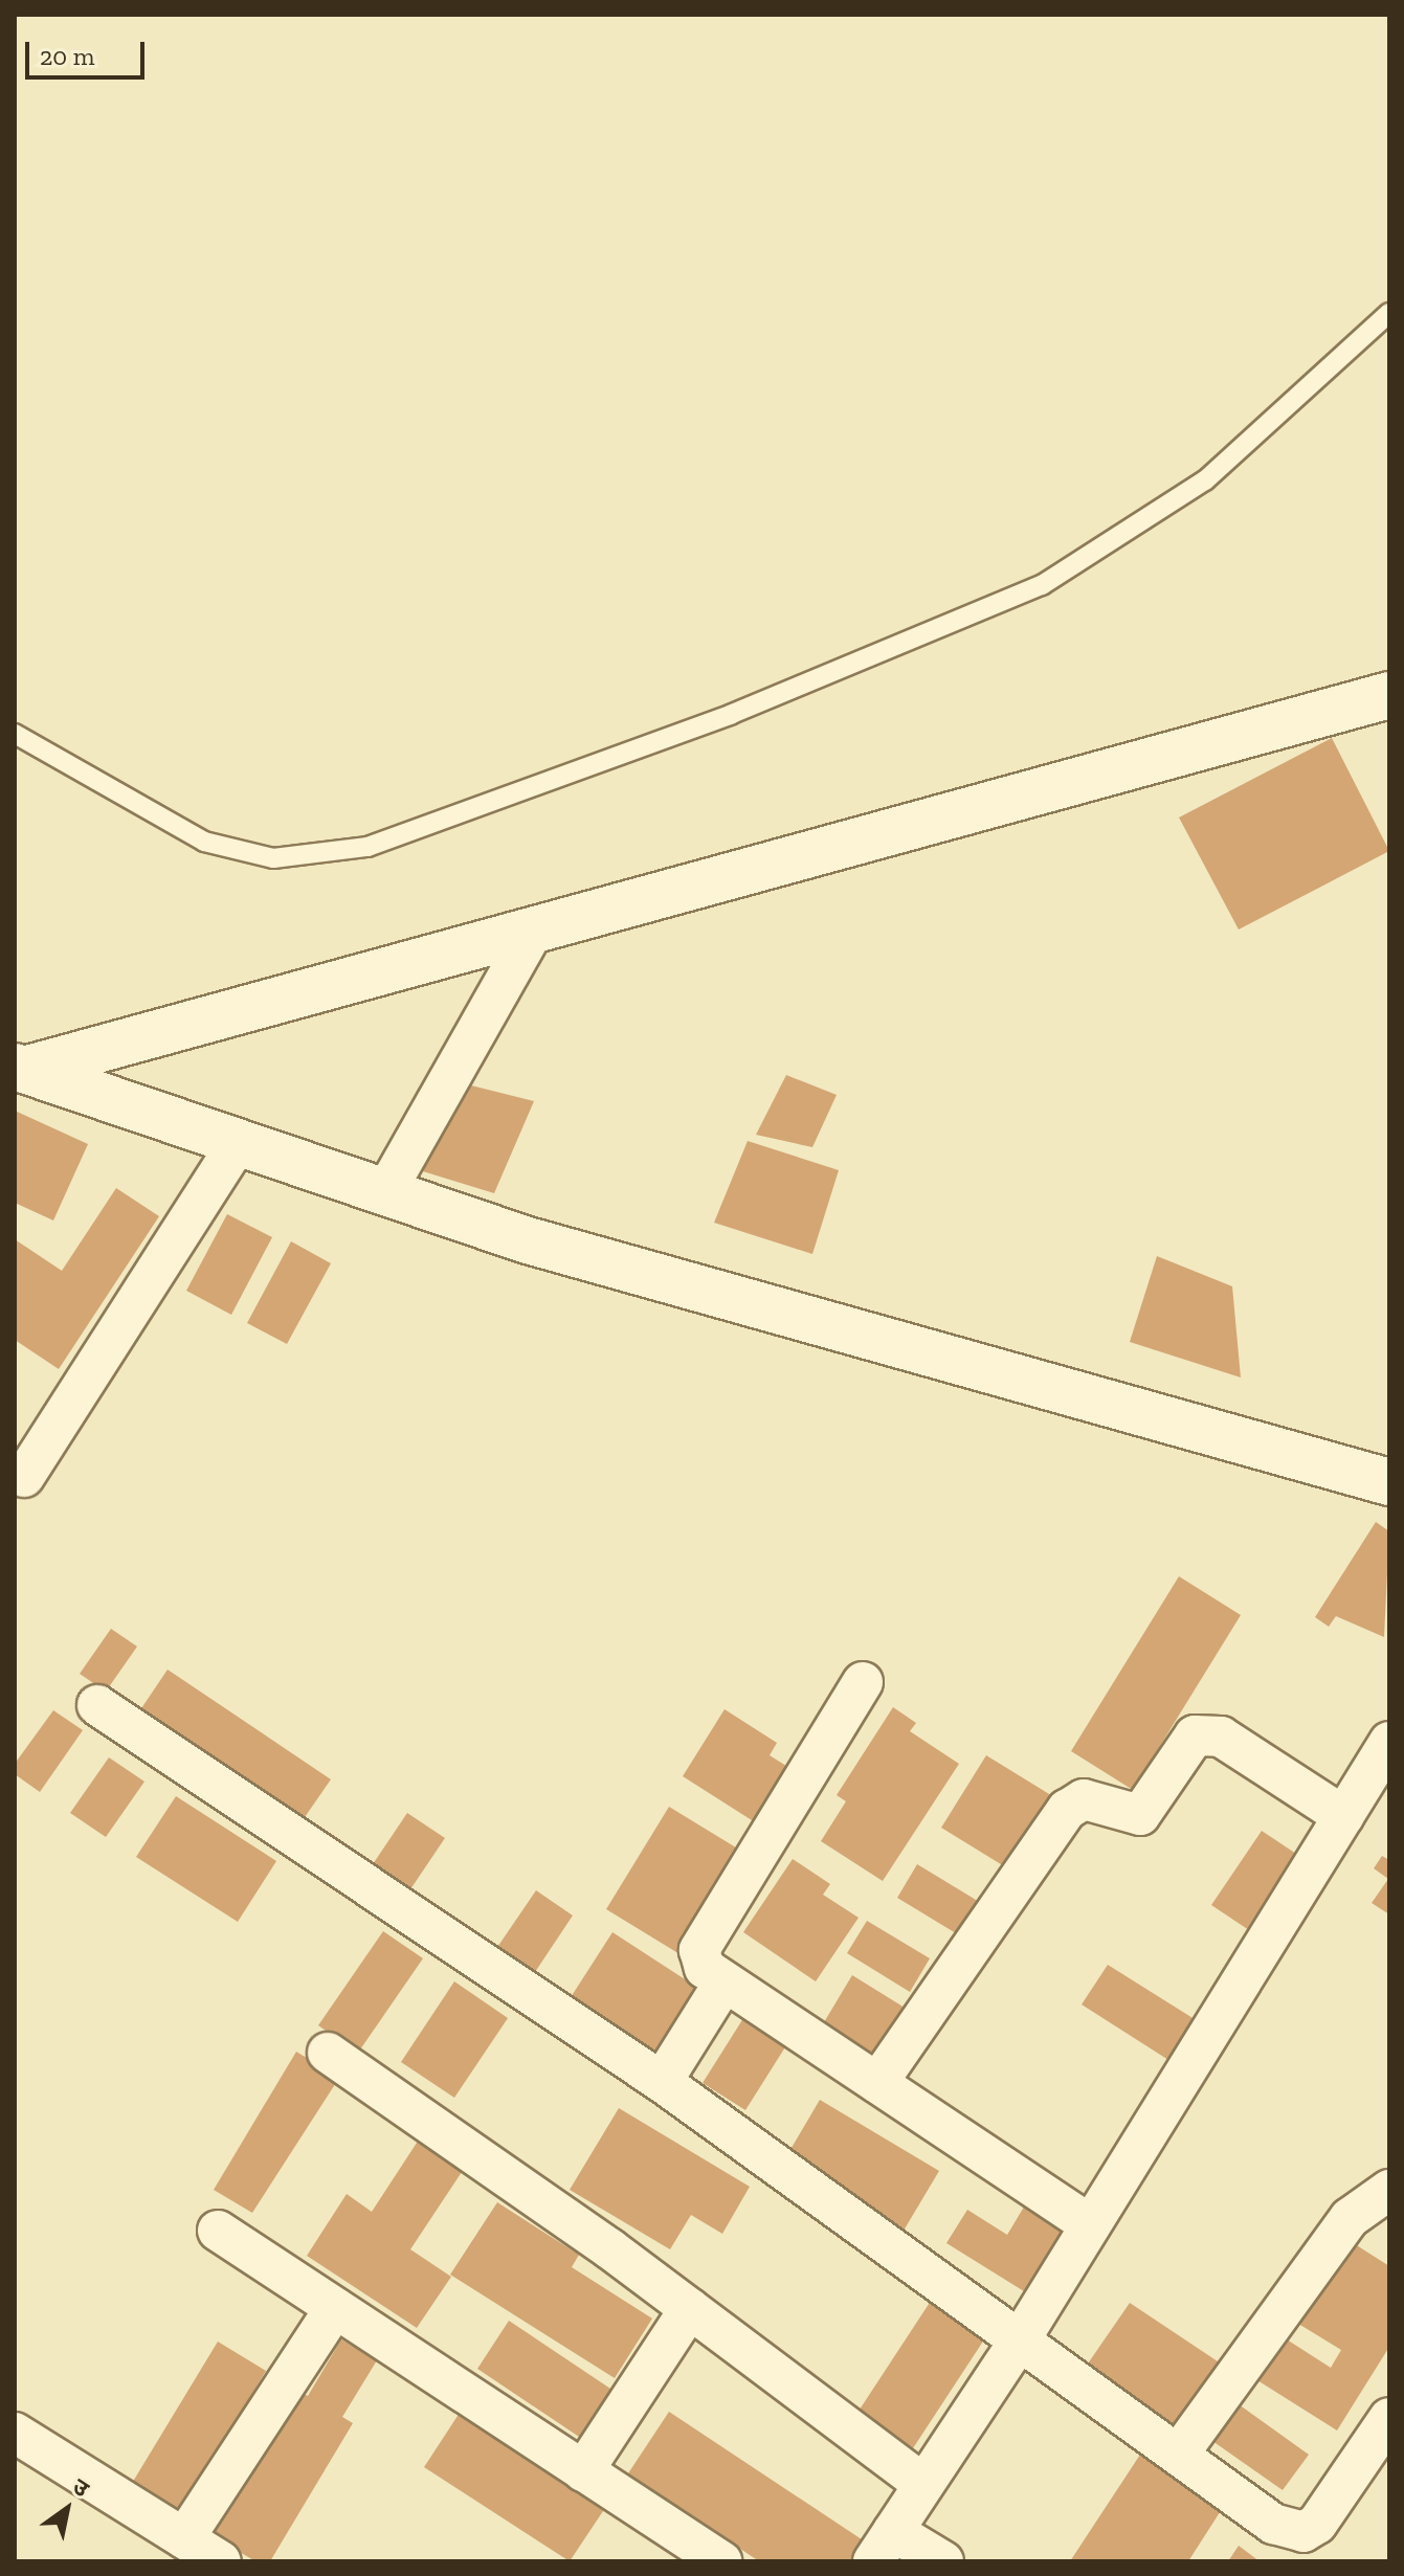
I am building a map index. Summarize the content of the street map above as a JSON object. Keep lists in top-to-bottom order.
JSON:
{
  "scale_bar": "20 m",
  "north": "top right"
}
